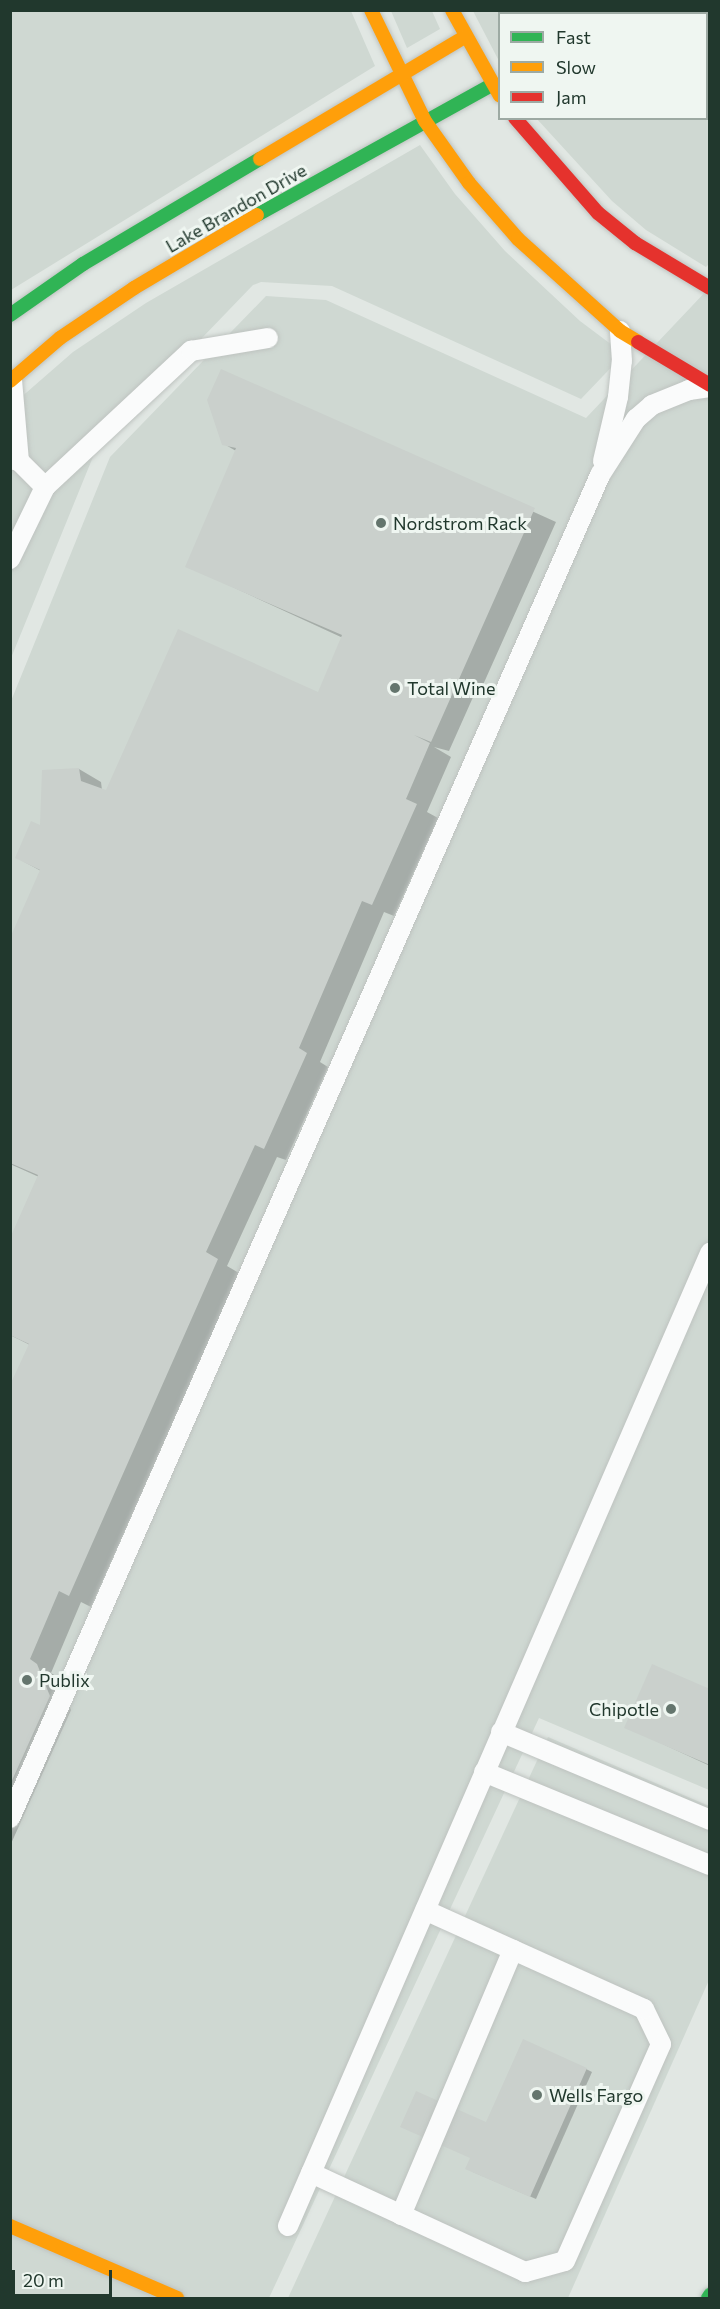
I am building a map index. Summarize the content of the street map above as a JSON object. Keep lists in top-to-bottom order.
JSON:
{
  "streets": {
    "street": ["Lake Brandon Drive"]
  },
  "places": [
    "Nordstrom Rack",
    "Total Wine",
    "Publix",
    "Chipotle",
    "Wells Fargo"
  ],
  "legend": ["Fast", "Slow", "Jam"],
  "scale_bar": "20 m"
}
